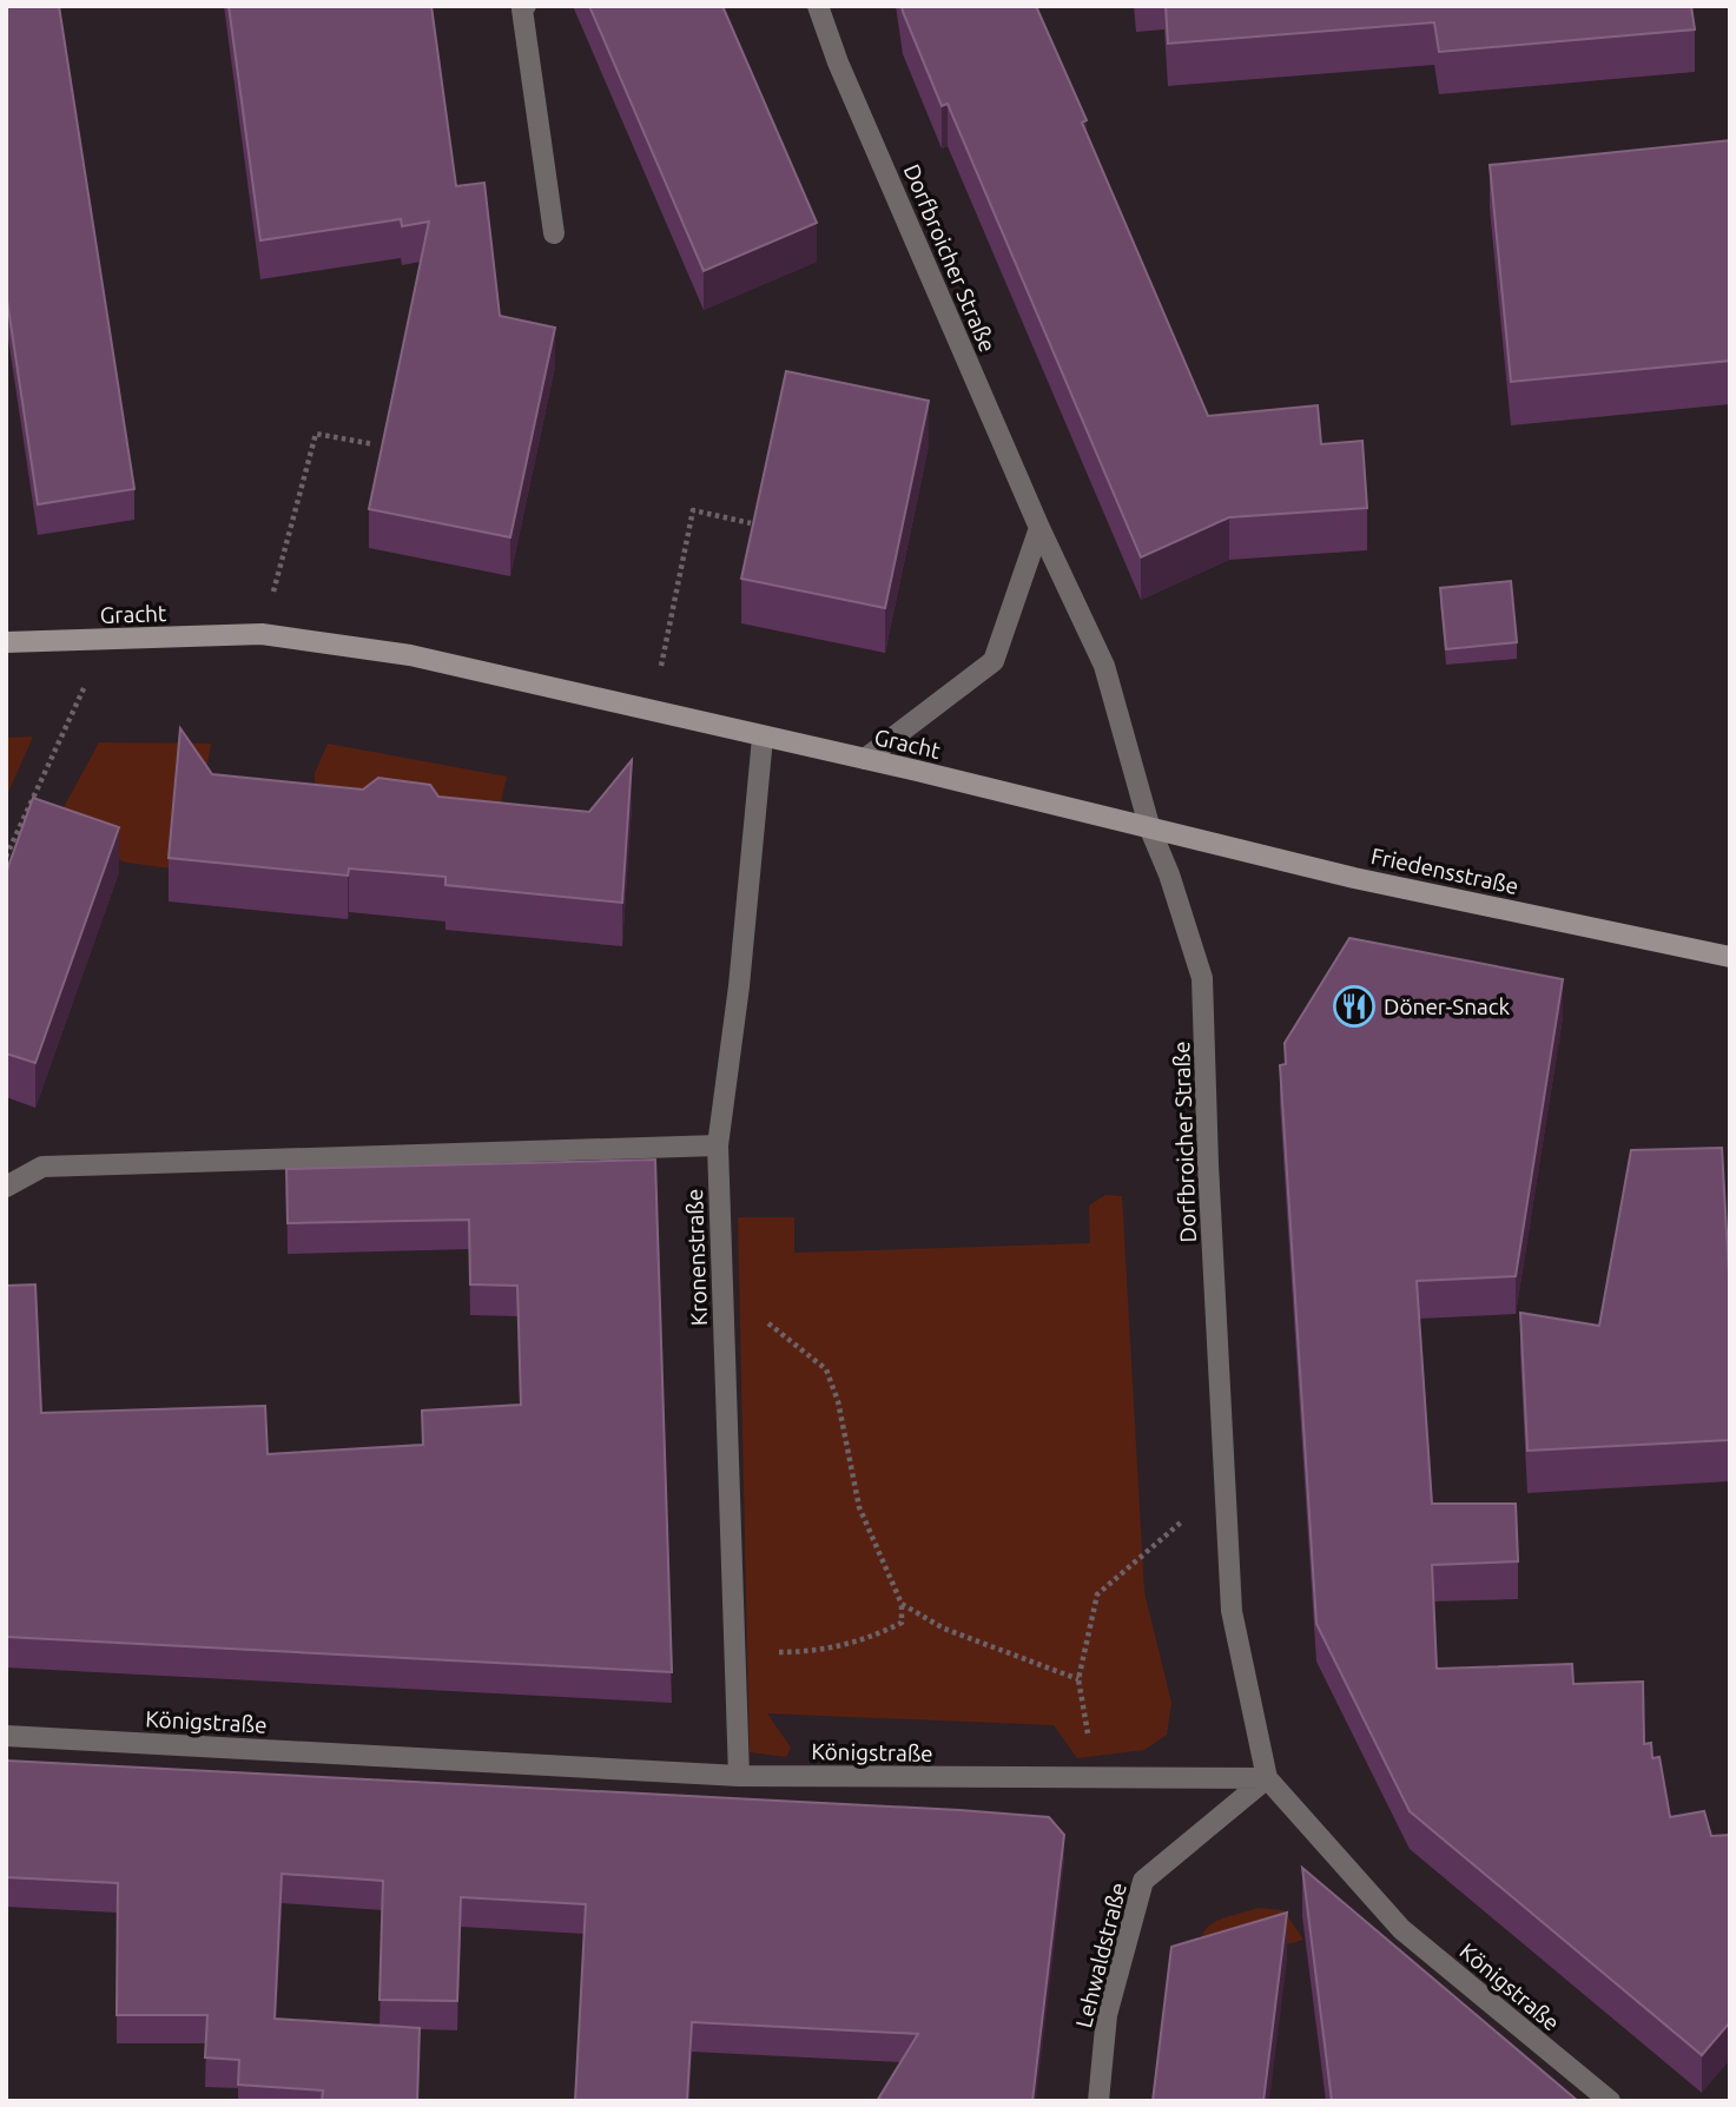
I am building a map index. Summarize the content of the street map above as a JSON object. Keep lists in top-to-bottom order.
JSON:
{
  "streets": {
    "main road": ["Gracht", "Friedensstraße"],
    "street": [
      "Dorfbroicher Straße",
      "Kronenstraße",
      "Königstraße",
      "Lehwaldstraße"
    ]
  },
  "crossings": [
    ["Dorfbroicher Straße", "Gracht"],
    ["Dorfbroicher Straße", "Friedensstraße"],
    ["Dorfbroicher Straße", "Königstraße"],
    ["Dorfbroicher Straße", "Lehwaldstraße"],
    ["Gracht", "Friedensstraße"],
    ["Gracht", "Kronenstraße"],
    ["Kronenstraße", "Königstraße"],
    ["Königstraße", "Lehwaldstraße"]
  ],
  "places": {
    "restaurant": ["Döner-Snack"]
  }
}
